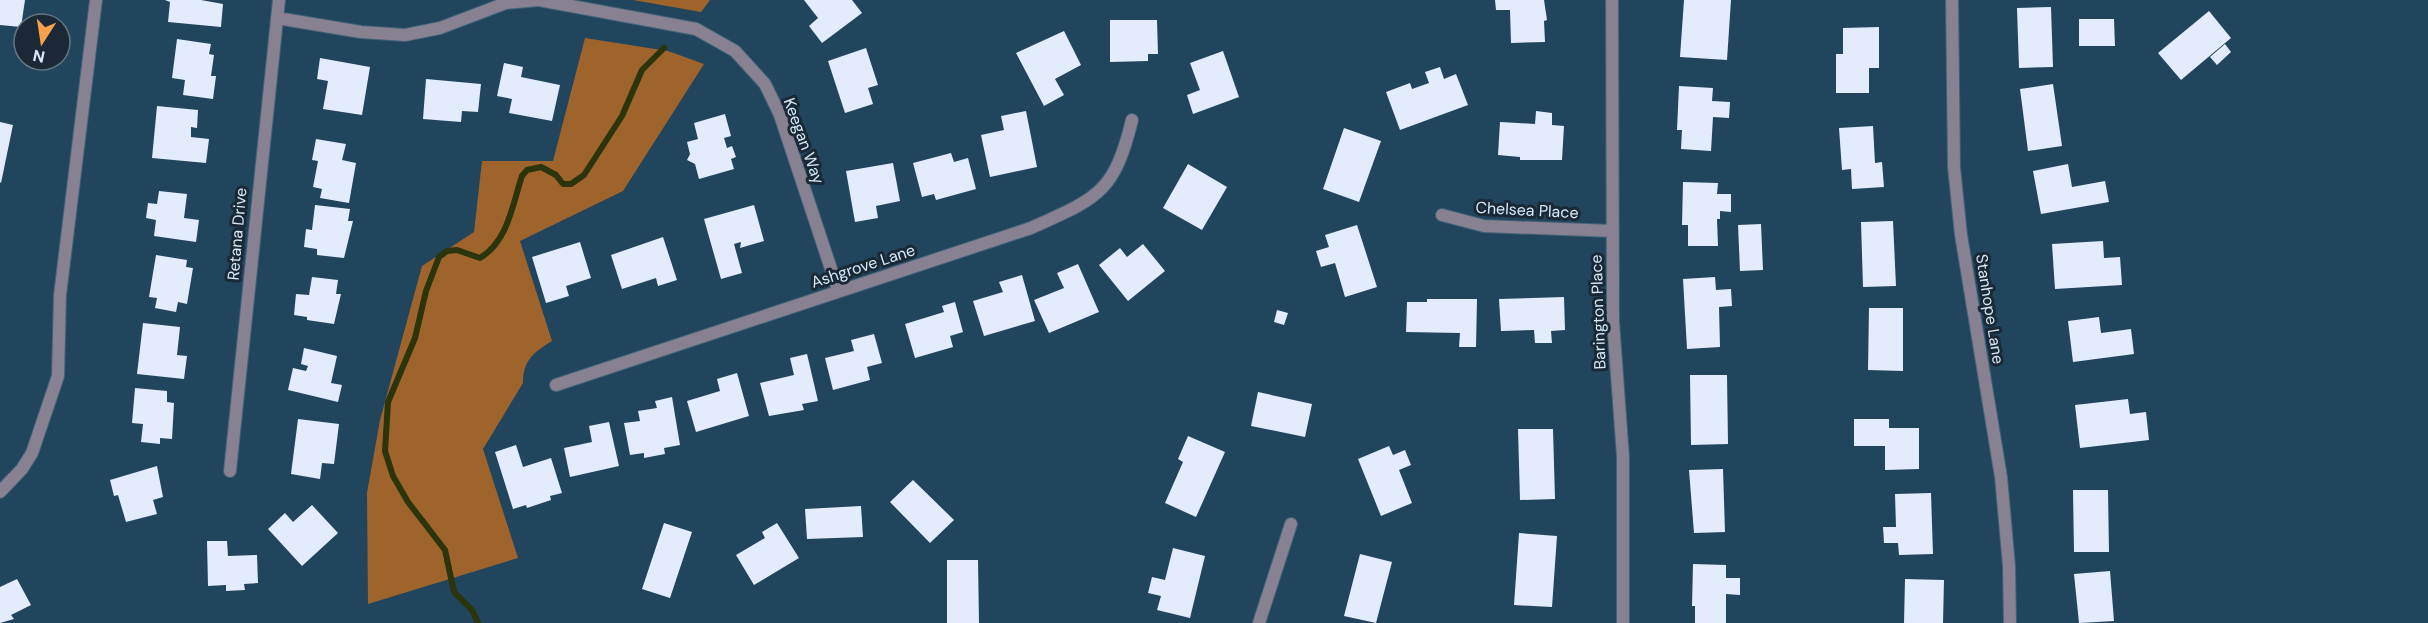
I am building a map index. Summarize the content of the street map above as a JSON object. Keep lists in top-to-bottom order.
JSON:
{
  "streets": {
    "street": [
      "Keegan Way",
      "Chelsea Place",
      "Retana Drive",
      "Ashgrove Lane",
      "Stanhope Lane",
      "Barington Place"
    ]
  },
  "crossings": [
    ["Keegan Way", "Retana Drive"],
    ["Keegan Way", "Ashgrove Lane"],
    ["Chelsea Place", "Barington Place"]
  ],
  "north": "bottom"
}
